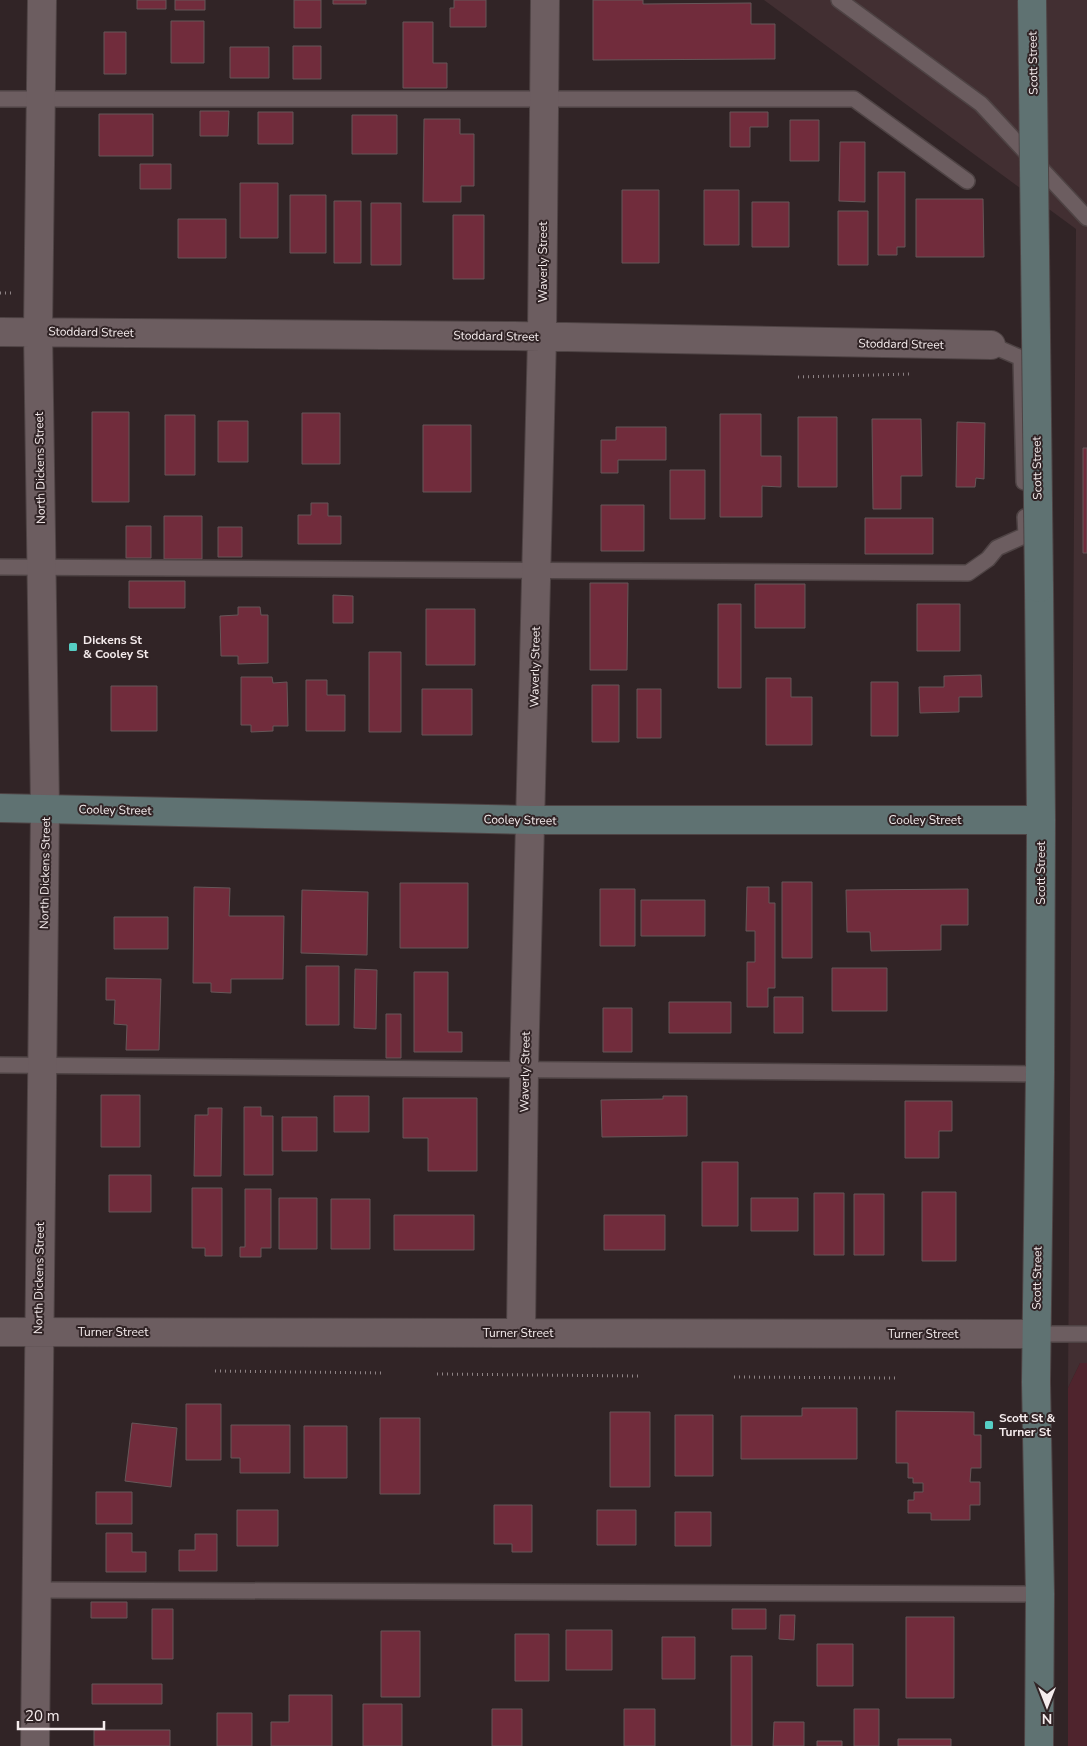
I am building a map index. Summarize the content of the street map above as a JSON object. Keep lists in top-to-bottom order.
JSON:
{
  "streets": {
    "street": [
      "Scott Street",
      "Waverly Street",
      "Stoddard Street",
      "North Dickens Street",
      "Cooley Street",
      "Turner Street"
    ]
  },
  "crossings": [
    ["Scott Street", "Cooley Street"],
    ["Scott Street", "Turner Street"],
    ["Waverly Street", "Stoddard Street"],
    ["Waverly Street", "Cooley Street"],
    ["Waverly Street", "Turner Street"],
    ["Stoddard Street", "North Dickens Street"],
    ["North Dickens Street", "Cooley Street"],
    ["North Dickens Street", "Turner Street"]
  ],
  "places": {
    "transit": ["Dickens St & Cooley St", "Scott St & Turner St"]
  },
  "scale_bar": "20 m",
  "north": "bottom"
}
